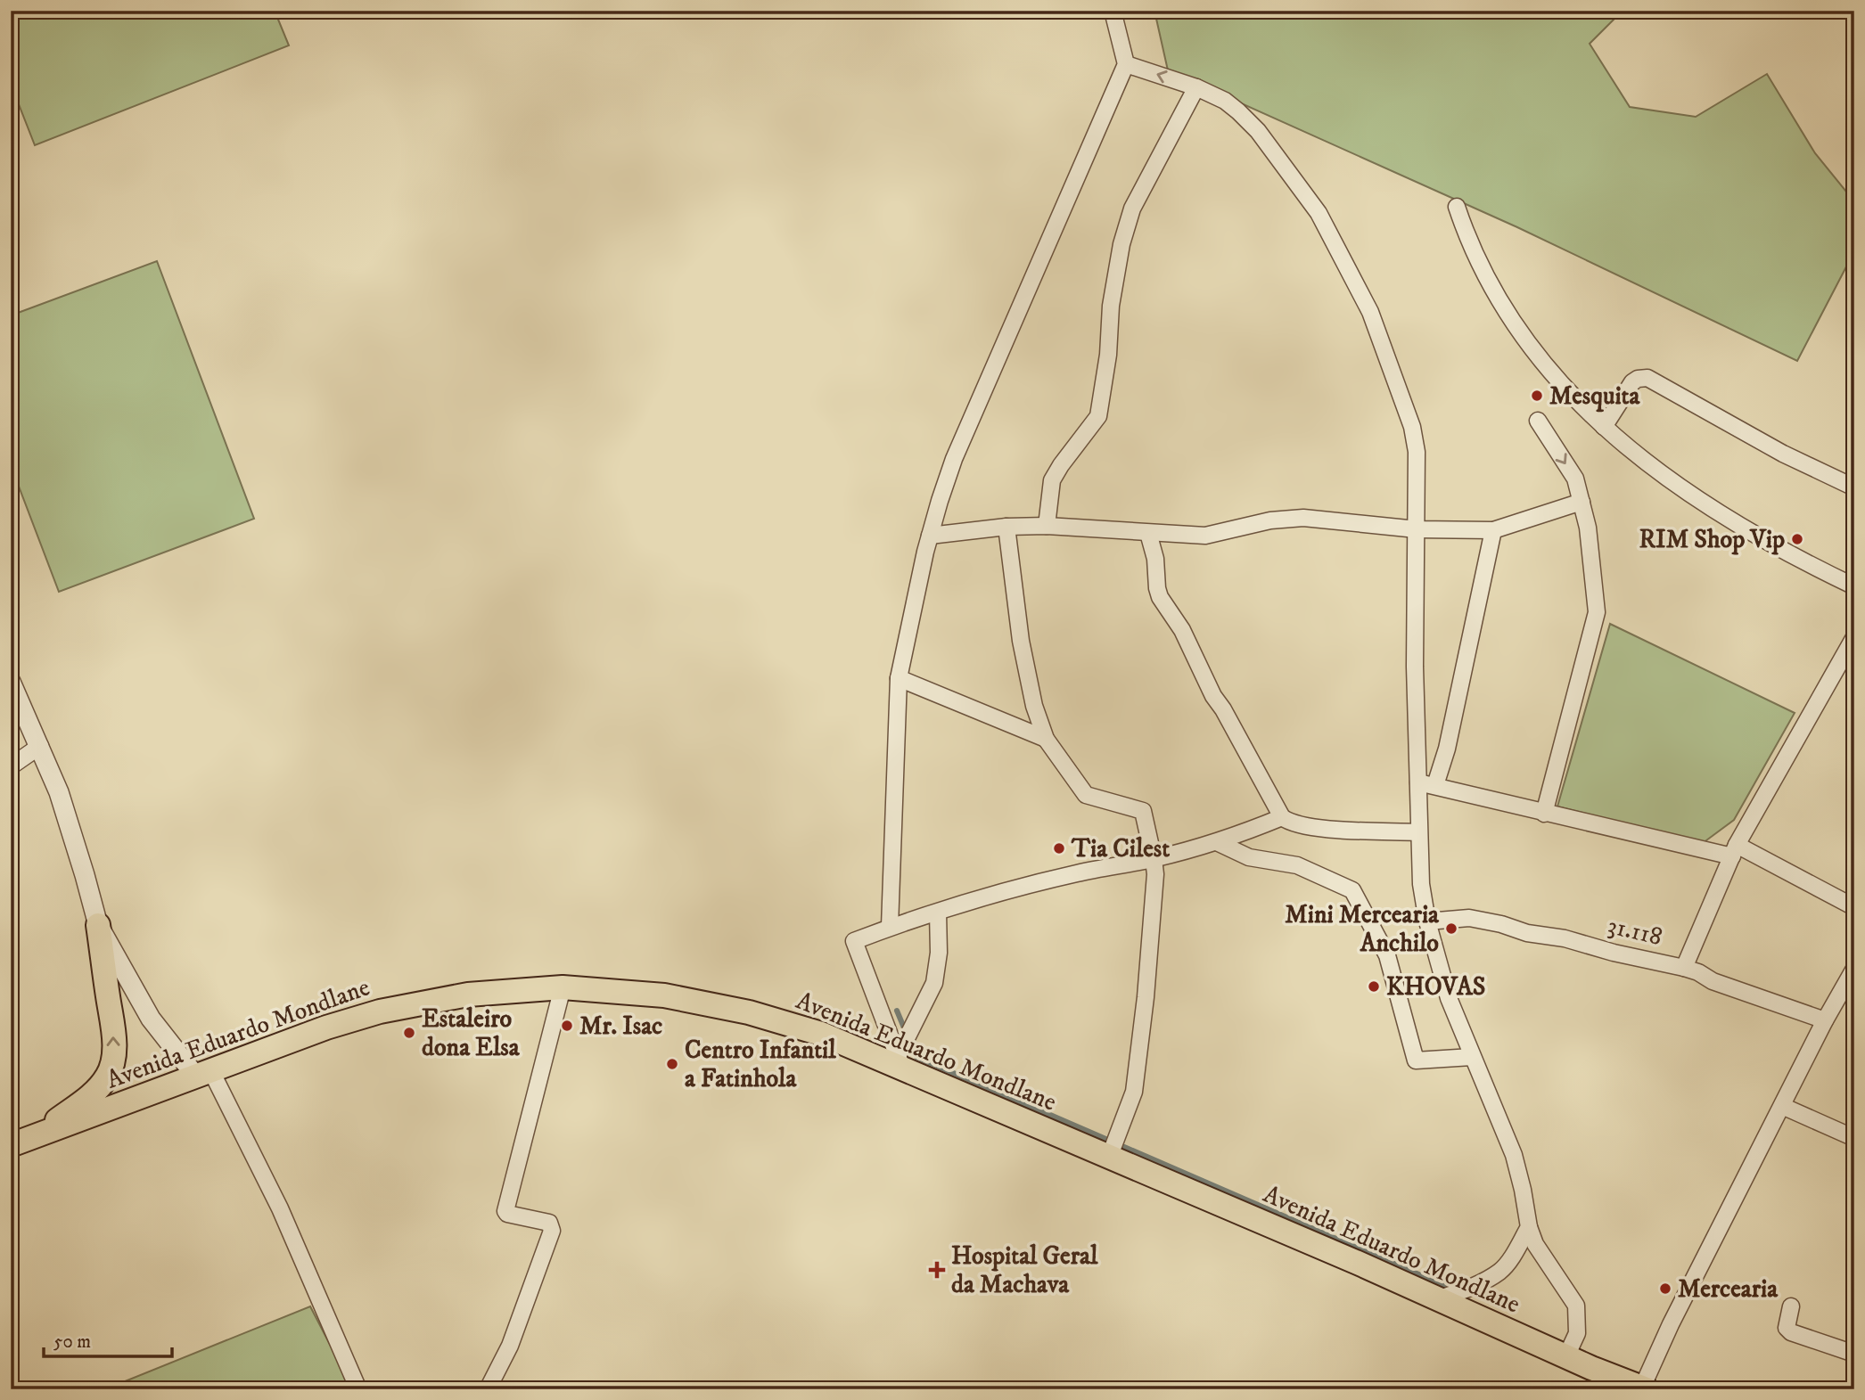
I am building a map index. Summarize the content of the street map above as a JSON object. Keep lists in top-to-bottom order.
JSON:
{
  "streets": {
    "main road": ["Avenida Eduardo Mondlane"],
    "street": ["31.118"]
  },
  "places": {
    "other": [
      "Mesquita",
      "RIM Shop Vip",
      "Tia Cilest",
      "Mini Mercearia Anchilo",
      "KHOVAS",
      "Mr. Isac",
      "Estaleiro dona Elsa",
      "Centro Infantil a Fatinhola",
      "Mercearia"
    ],
    "health": ["Hospital Geral da Machava"]
  },
  "scale_bar": "50 m"
}
